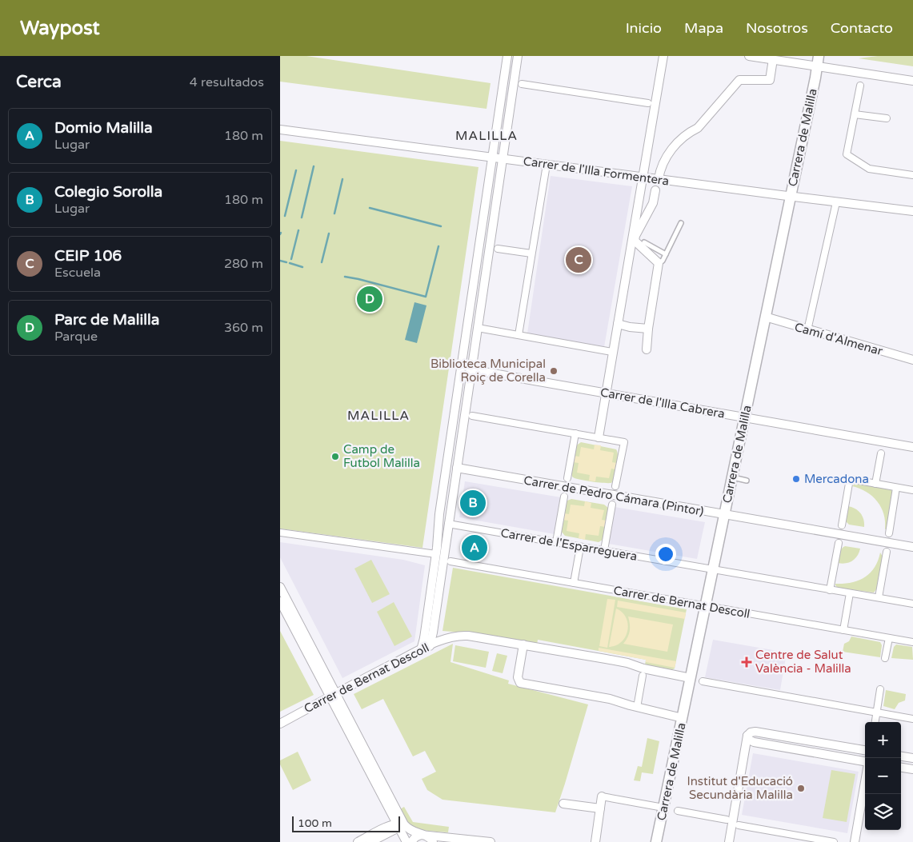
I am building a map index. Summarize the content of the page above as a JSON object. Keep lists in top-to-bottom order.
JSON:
{
  "streets": {
    "street": [
      "Carrera de Malilla",
      "Carrer de l'Illa Formentera",
      "Camí d'Almenar",
      "Carrer de l'Illa Cabrera",
      "Carrer de Pedro Cámara (Pintor)",
      "Carrer de l'Esparreguera",
      "Carrer de Bernat Descoll"
    ]
  },
  "crossings": [
    ["Carrera de Malilla", "Carrer de l'Illa Formentera"],
    ["Carrera de Malilla", "Camí d'Almenar"],
    ["Carrera de Malilla", "Carrer de l'Illa Cabrera"],
    ["Carrera de Malilla", "Carrer de Pedro Cámara (Pintor)"],
    ["Carrera de Malilla", "Carrer de l'Esparreguera"],
    ["Carrera de Malilla", "Carrer de Bernat Descoll"]
  ],
  "districts": ["MALILLA", "MALILLA"],
  "places": {
    "other": [
      "Biblioteca Municipal Roiç de Corella",
      "Camp de Futbol Malilla",
      "Mercadona",
      "Institut d'Educació Secundària Malilla"
    ],
    "health": ["Centre de Salut València - Malilla"]
  },
  "scale_bar": "100 m",
  "page": {
    "header": "Waypost",
    "nav": [
      "Inicio",
      "Mapa",
      "Nosotros",
      "Contacto"
    ],
    "heading": ["Cerca", "4 resultados"],
    "list": [
      {
        "mark": "A",
        "name": "Domio Malilla",
        "note": "Lugar",
        "value": "180 m"
      },
      {
        "mark": "B",
        "name": "Colegio Sorolla",
        "note": "Lugar",
        "value": "180 m"
      },
      {
        "mark": "C",
        "name": "CEIP 106",
        "note": "Escuela",
        "value": "280 m"
      },
      {
        "mark": "D",
        "name": "Parc de Malilla",
        "note": "Parque",
        "value": "360 m"
      }
    ],
    "pins": [
      "C",
      "D",
      "B",
      "A"
    ],
    "map_buttons": ["+", "−"],
    "scale": "100 m"
  }
}
